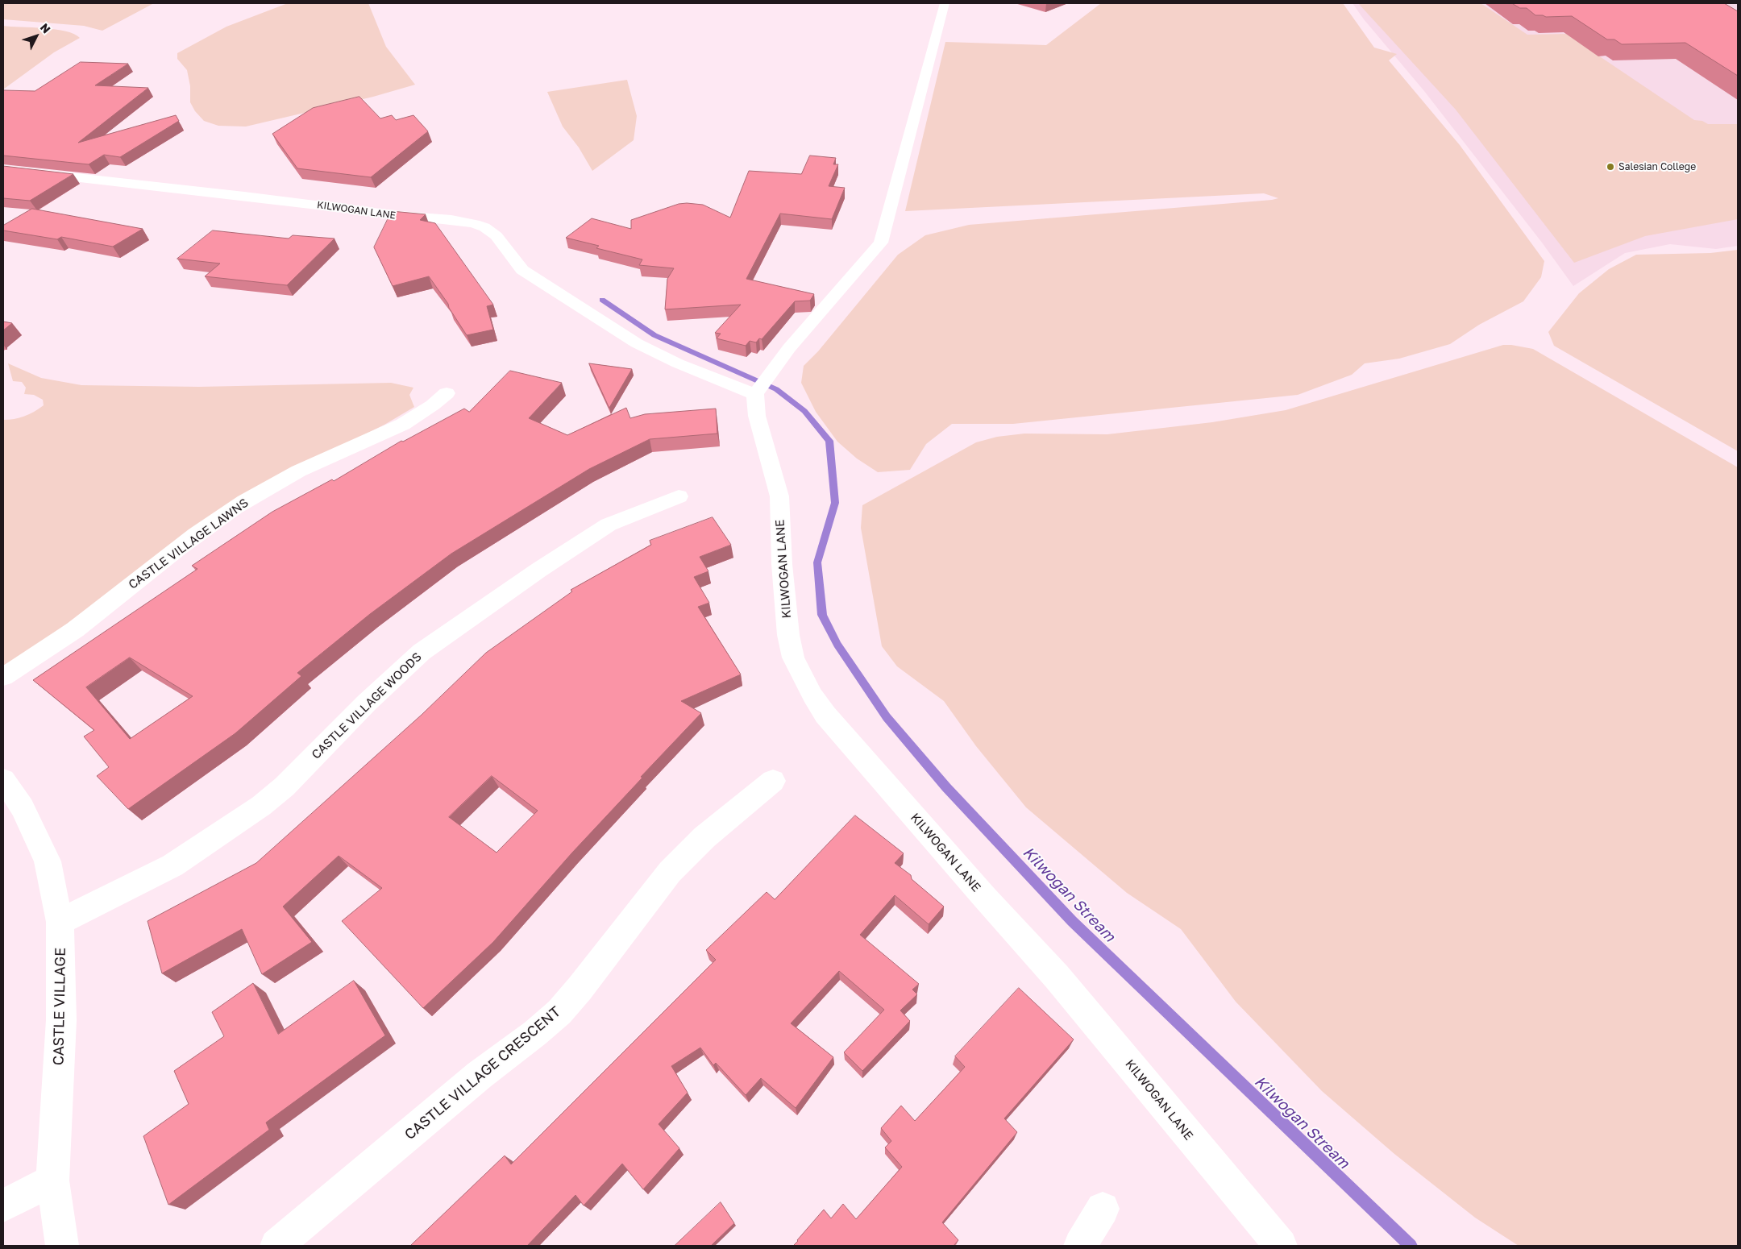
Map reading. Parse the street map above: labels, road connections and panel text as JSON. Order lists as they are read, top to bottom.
{
  "streets": {
    "street": [
      "KILWOGAN LANE",
      "CASTLE VILLAGE LAWNS",
      "CASTLE VILLAGE WOODS",
      "CASTLE VILLAGE",
      "CASTLE VILLAGE CRESCENT"
    ]
  },
  "crossings": [
    ["CASTLE VILLAGE WOODS", "CASTLE VILLAGE"]
  ],
  "water": ["Kilwogan Stream"],
  "places": ["Salesian College"],
  "north": "top right"
}
